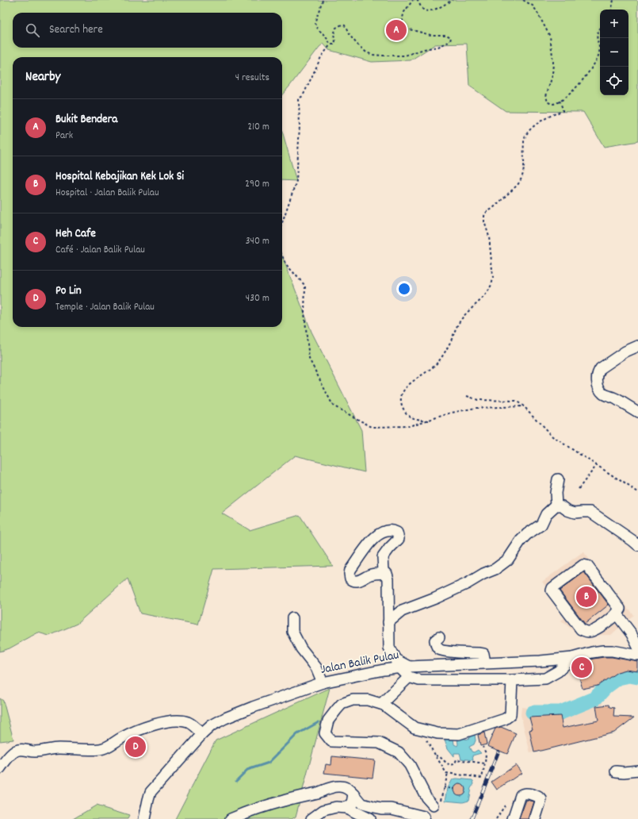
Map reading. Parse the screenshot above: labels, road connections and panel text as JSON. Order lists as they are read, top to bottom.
{
  "streets": {
    "street": ["Jalan Balik Pulau"]
  },
  "page": {
    "map_buttons": ["+", "−"],
    "search": "Search here",
    "pins": [
      "A",
      "B",
      "C",
      "D"
    ],
    "heading": ["Nearby", "4 results"],
    "list": [
      {
        "mark": "A",
        "name": "Bukit Bendera",
        "note": "Park",
        "value": "210 m"
      },
      {
        "mark": "B",
        "name": "Hospital Kebajikan Kek Lok Si",
        "note": "Hospital · Jalan Balik Pulau",
        "value": "290 m"
      },
      {
        "mark": "C",
        "name": "Heh Cafe",
        "note": "Café · Jalan Balik Pulau",
        "value": "340 m"
      },
      {
        "mark": "D",
        "name": "Po Lin",
        "note": "Temple · Jalan Balik Pulau",
        "value": "430 m"
      }
    ]
  }
}
